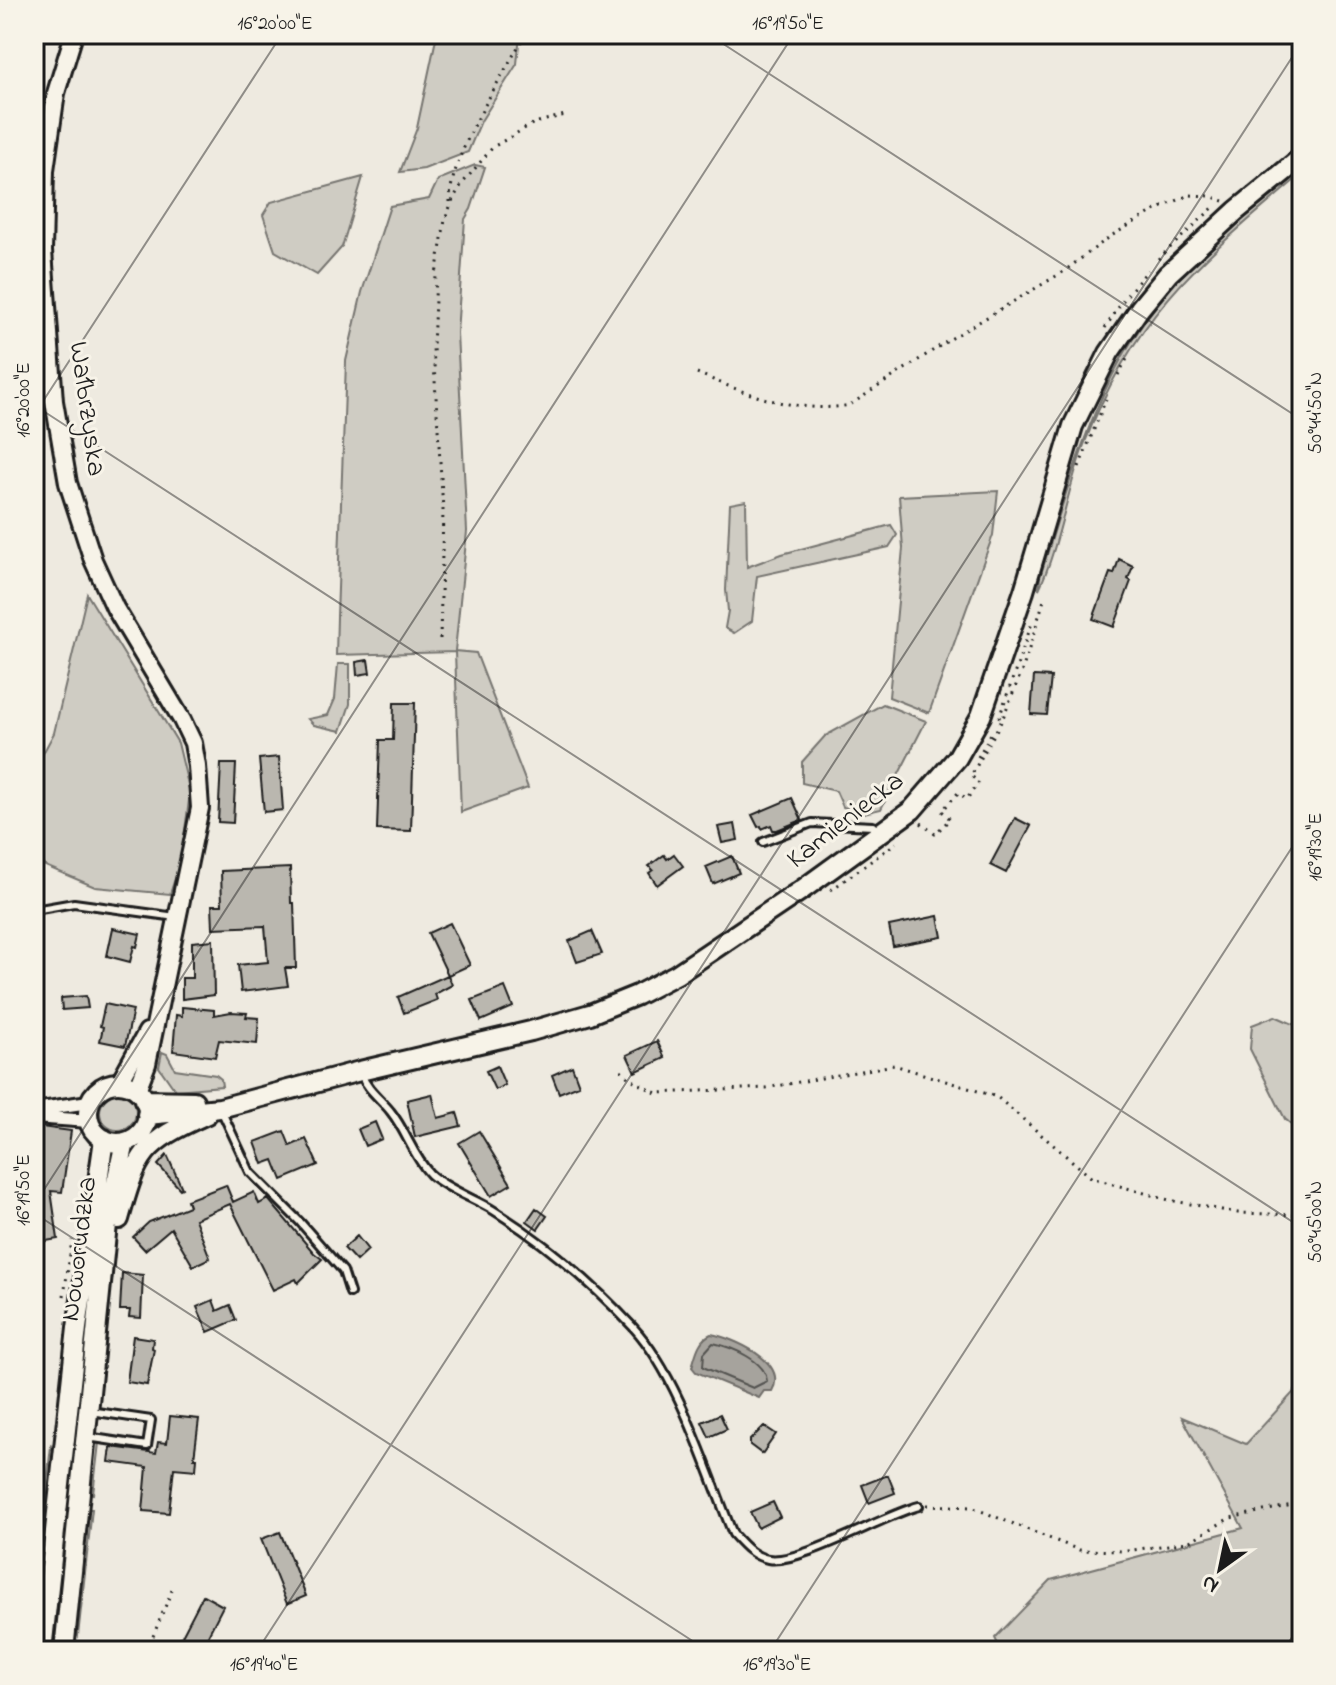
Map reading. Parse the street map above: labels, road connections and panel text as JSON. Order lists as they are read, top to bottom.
{
  "streets": {
    "main road": ["Kamieniecka", "Noworudzka"],
    "street": ["Wałbrzyska"]
  },
  "crossings": [
    ["Kamieniecka", "Noworudzka"]
  ],
  "north": "bottom left",
  "coordinates": [
    "16°20'00\"E",
    "16°19'50\"E",
    "50°44'50\"N",
    "16°19'30\"E",
    "50°45'00\"N",
    "16°19'40\"E"
  ]
}
